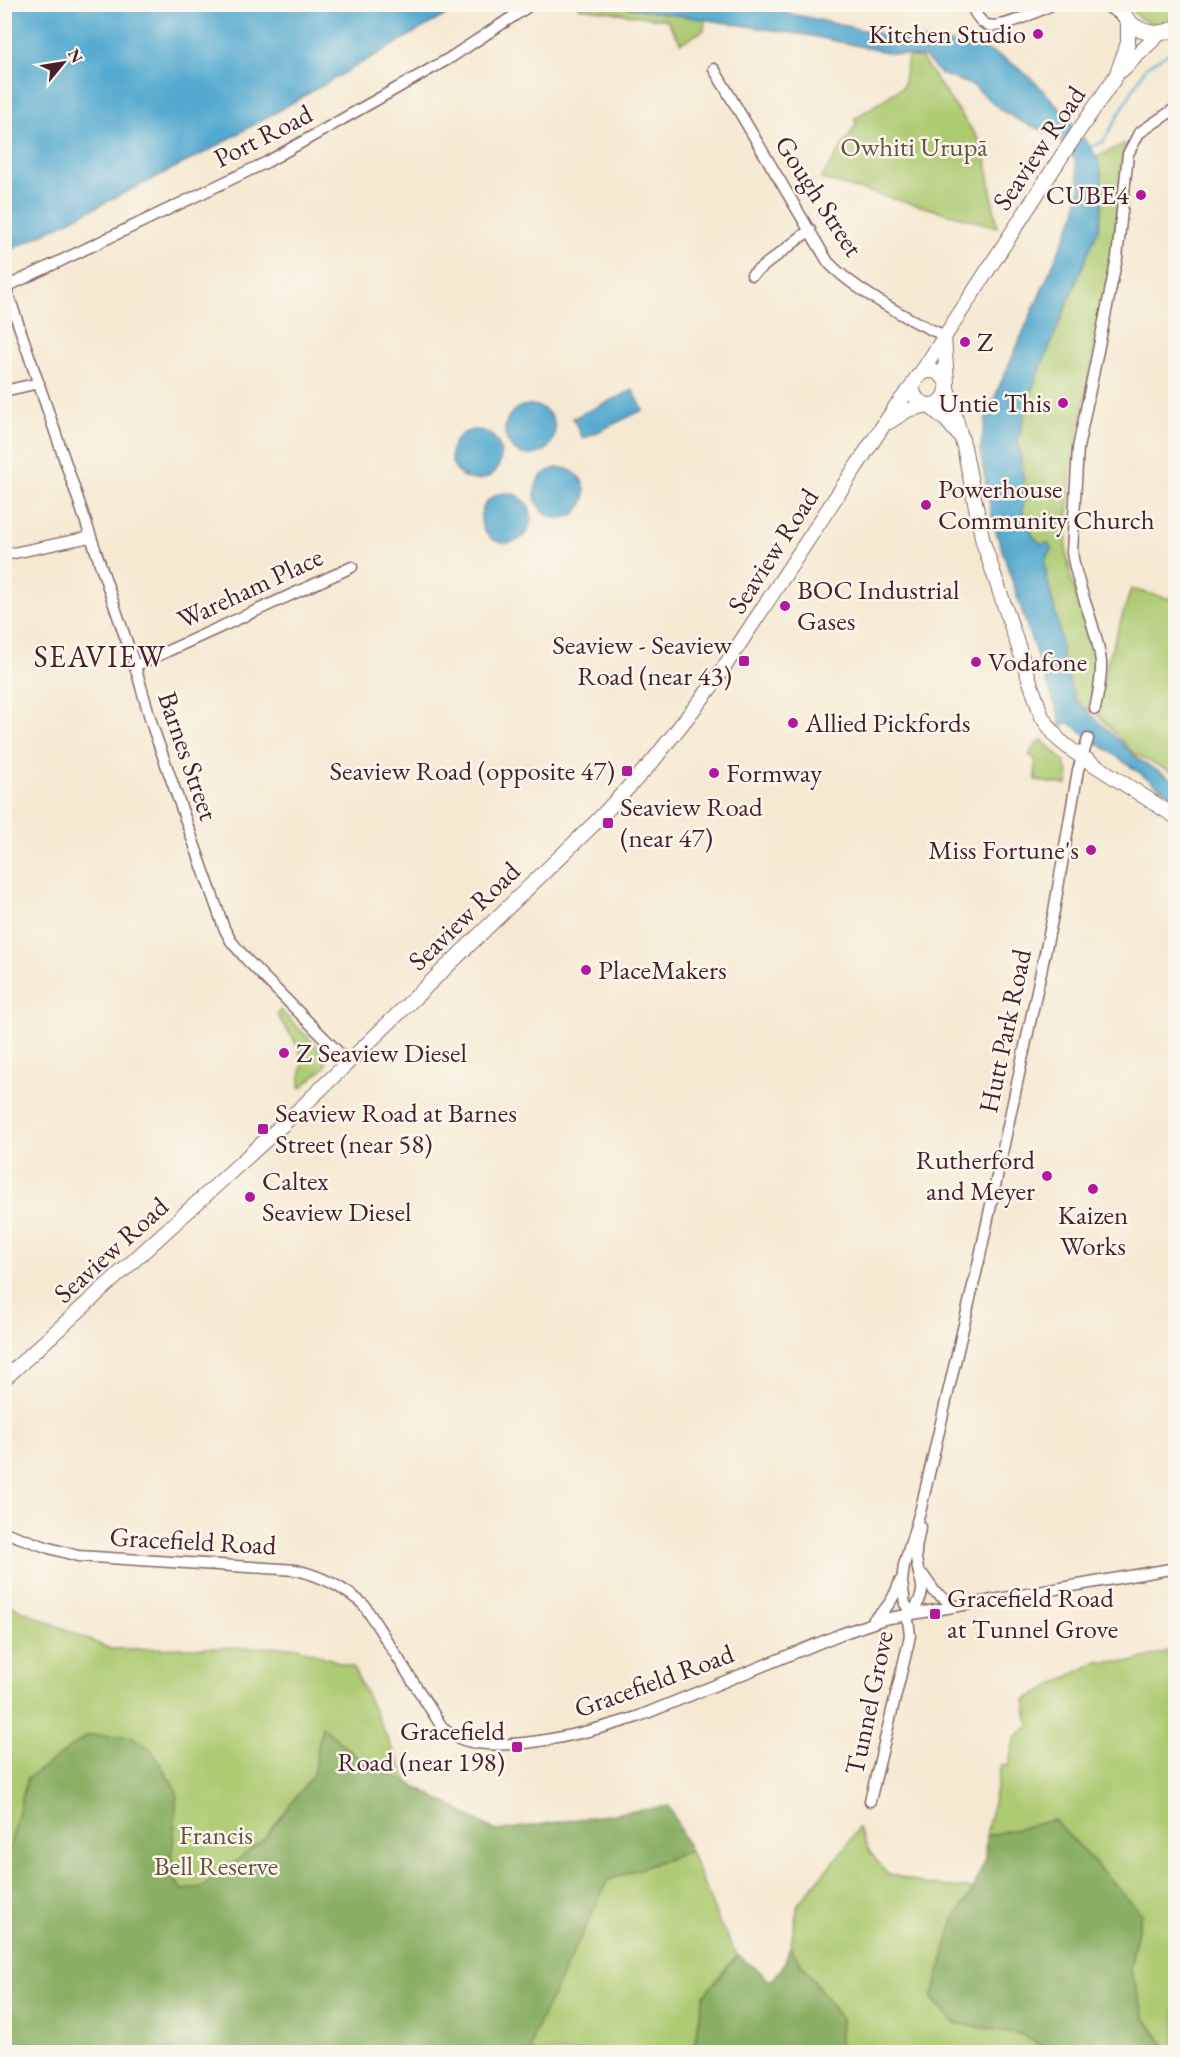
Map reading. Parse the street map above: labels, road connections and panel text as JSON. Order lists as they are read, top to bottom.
{
  "streets": {
    "main road": ["Seaview Road"],
    "street": [
      "Port Road",
      "Gough Street",
      "Wareham Place",
      "Barnes Street",
      "Hutt Park Road",
      "Gracefield Road",
      "Tunnel Grove"
    ]
  },
  "crossings": [
    ["Port Road", "Barnes Street"],
    ["Seaview Road", "Gough Street"],
    ["Seaview Road", "Barnes Street"],
    ["Wareham Place", "Barnes Street"],
    ["Hutt Park Road", "Gracefield Road"],
    ["Hutt Park Road", "Tunnel Grove"],
    ["Gracefield Road", "Tunnel Grove"]
  ],
  "districts": ["SEAVIEW"],
  "parks": ["Owhiti Urupā", "Francis Bell Reserve"],
  "places": {
    "other": [
      "Kitchen Studio",
      "CUBE4",
      "Z",
      "Untie This",
      "Powerhouse Community Church",
      "BOC Industrial Gases",
      "Vodafone",
      "Allied Pickfords",
      "Formway",
      "Miss Fortune's",
      "PlaceMakers",
      "Z Seaview Diesel",
      "Rutherford and Meyer",
      "Kaizen Works",
      "Caltex Seaview Diesel"
    ],
    "transit": [
      "Seaview - Seaview Road (near 43)",
      "Seaview Road (opposite 47)",
      "Seaview Road (near 47)",
      "Seaview Road at Barnes Street (near 58)",
      "Gracefield Road at Tunnel Grove",
      "Gracefield Road (near 198)"
    ]
  },
  "north": "top right"
}
